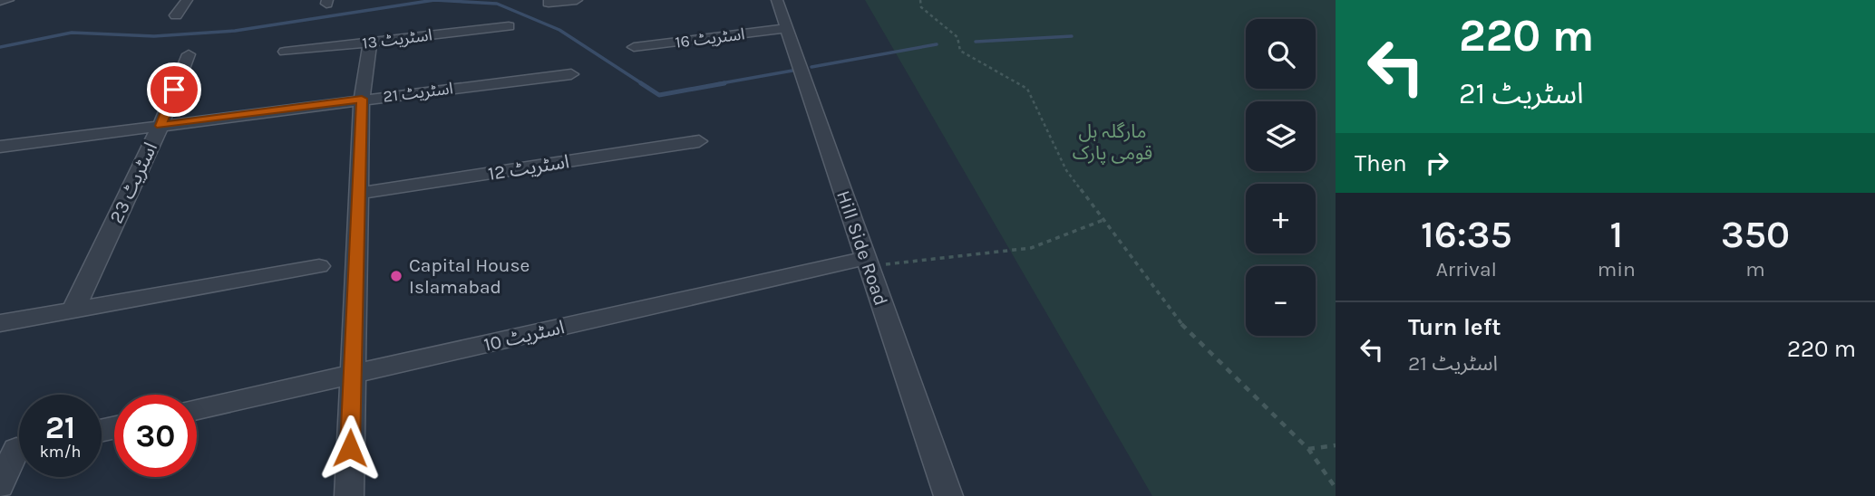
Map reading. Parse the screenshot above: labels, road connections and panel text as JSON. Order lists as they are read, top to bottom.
{
  "streets": {
    "street": [
      "اسٹریٹ 16",
      "اسٹریٹ 13",
      "اسٹریٹ 21",
      "اسٹریٹ 12",
      "اسٹریٹ 23",
      "Hill Side Road",
      "اسٹریٹ 10"
    ]
  },
  "crossings": [
    ["اسٹریٹ 16", "Hill Side Road"],
    ["اسٹریٹ 21", "اسٹریٹ 23"],
    ["Hill Side Road", "اسٹریٹ 10"]
  ],
  "parks": ["مارگلہ ہل قومی پارک"],
  "places": ["Capital House Islamabad"],
  "page": {
    "turn": ["220 m", "اسٹریٹ 21"],
    "map_buttons": ["+", "−"],
    "then": "Then",
    "eta": [
      "16:35",
      "Arrival",
      "1",
      "min",
      "350",
      "m"
    ],
    "list": [
      {
        "name": "Turn left",
        "note": "اسٹریٹ 21",
        "value": "220 m"
      }
    ],
    "speed": "21 km/h",
    "limit": "30"
  }
}
